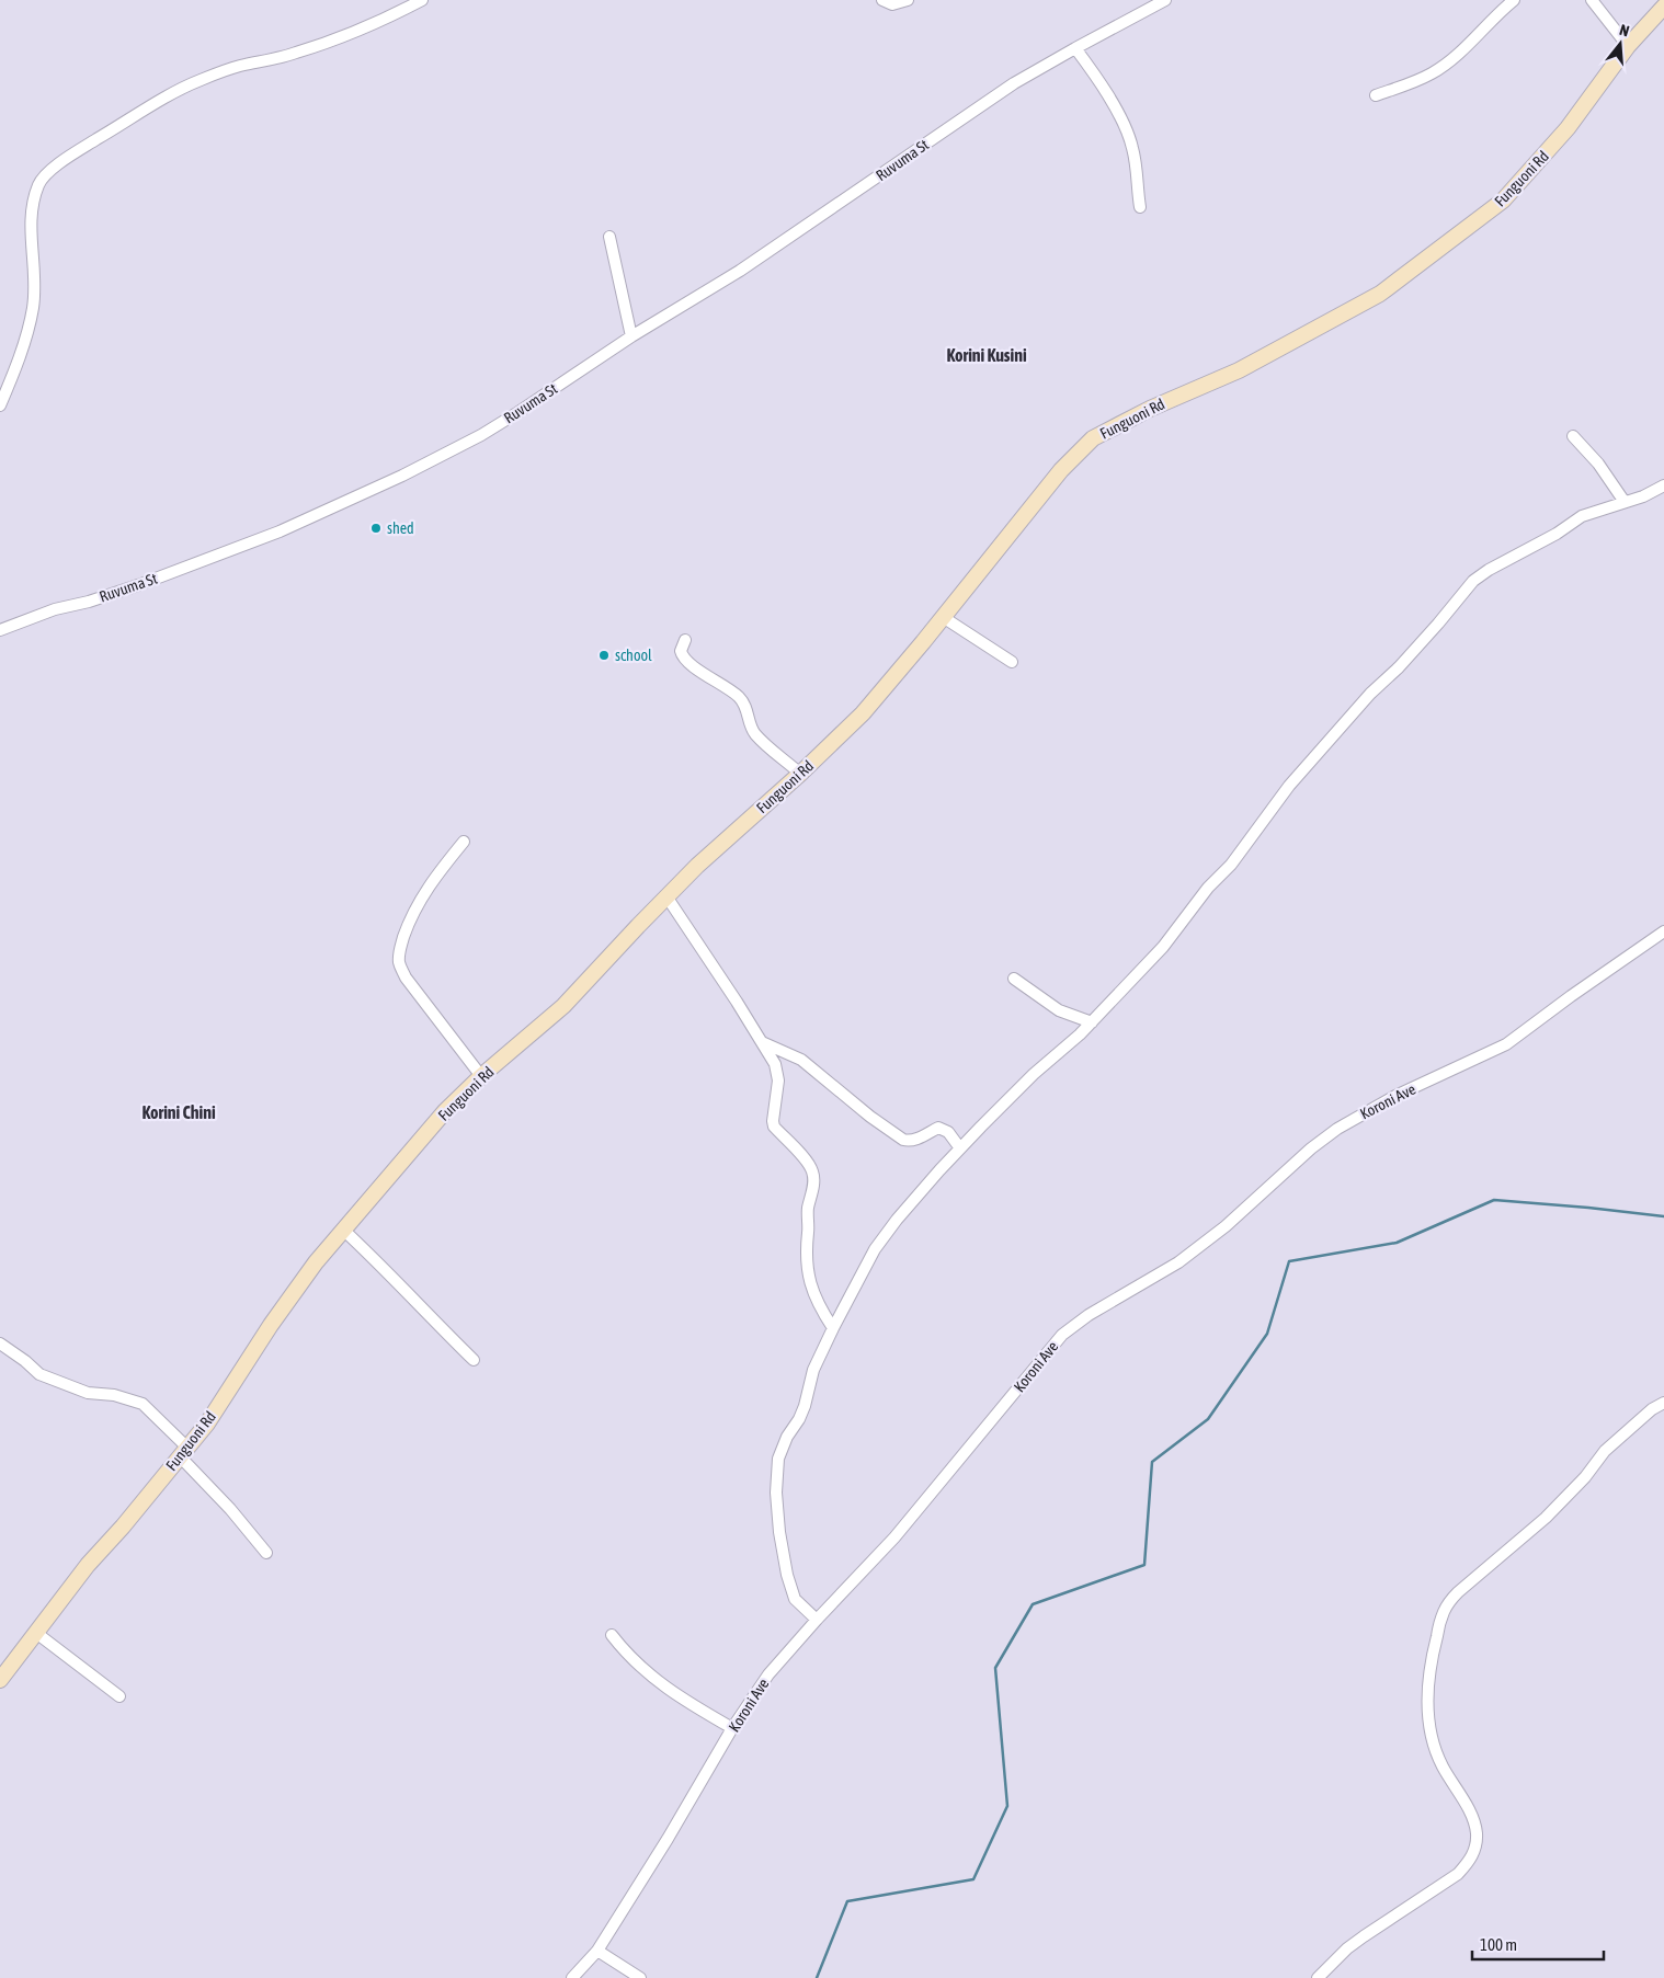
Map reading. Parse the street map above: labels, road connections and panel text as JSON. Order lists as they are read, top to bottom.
{
  "streets": {
    "street": ["Ruvuma St", "Funguoni Rd", "Koroni Ave"]
  },
  "districts": ["Korini Kusini", "Korini Chini"],
  "places": ["shed", "school"],
  "scale_bar": "100 m",
  "north": "top"
}
